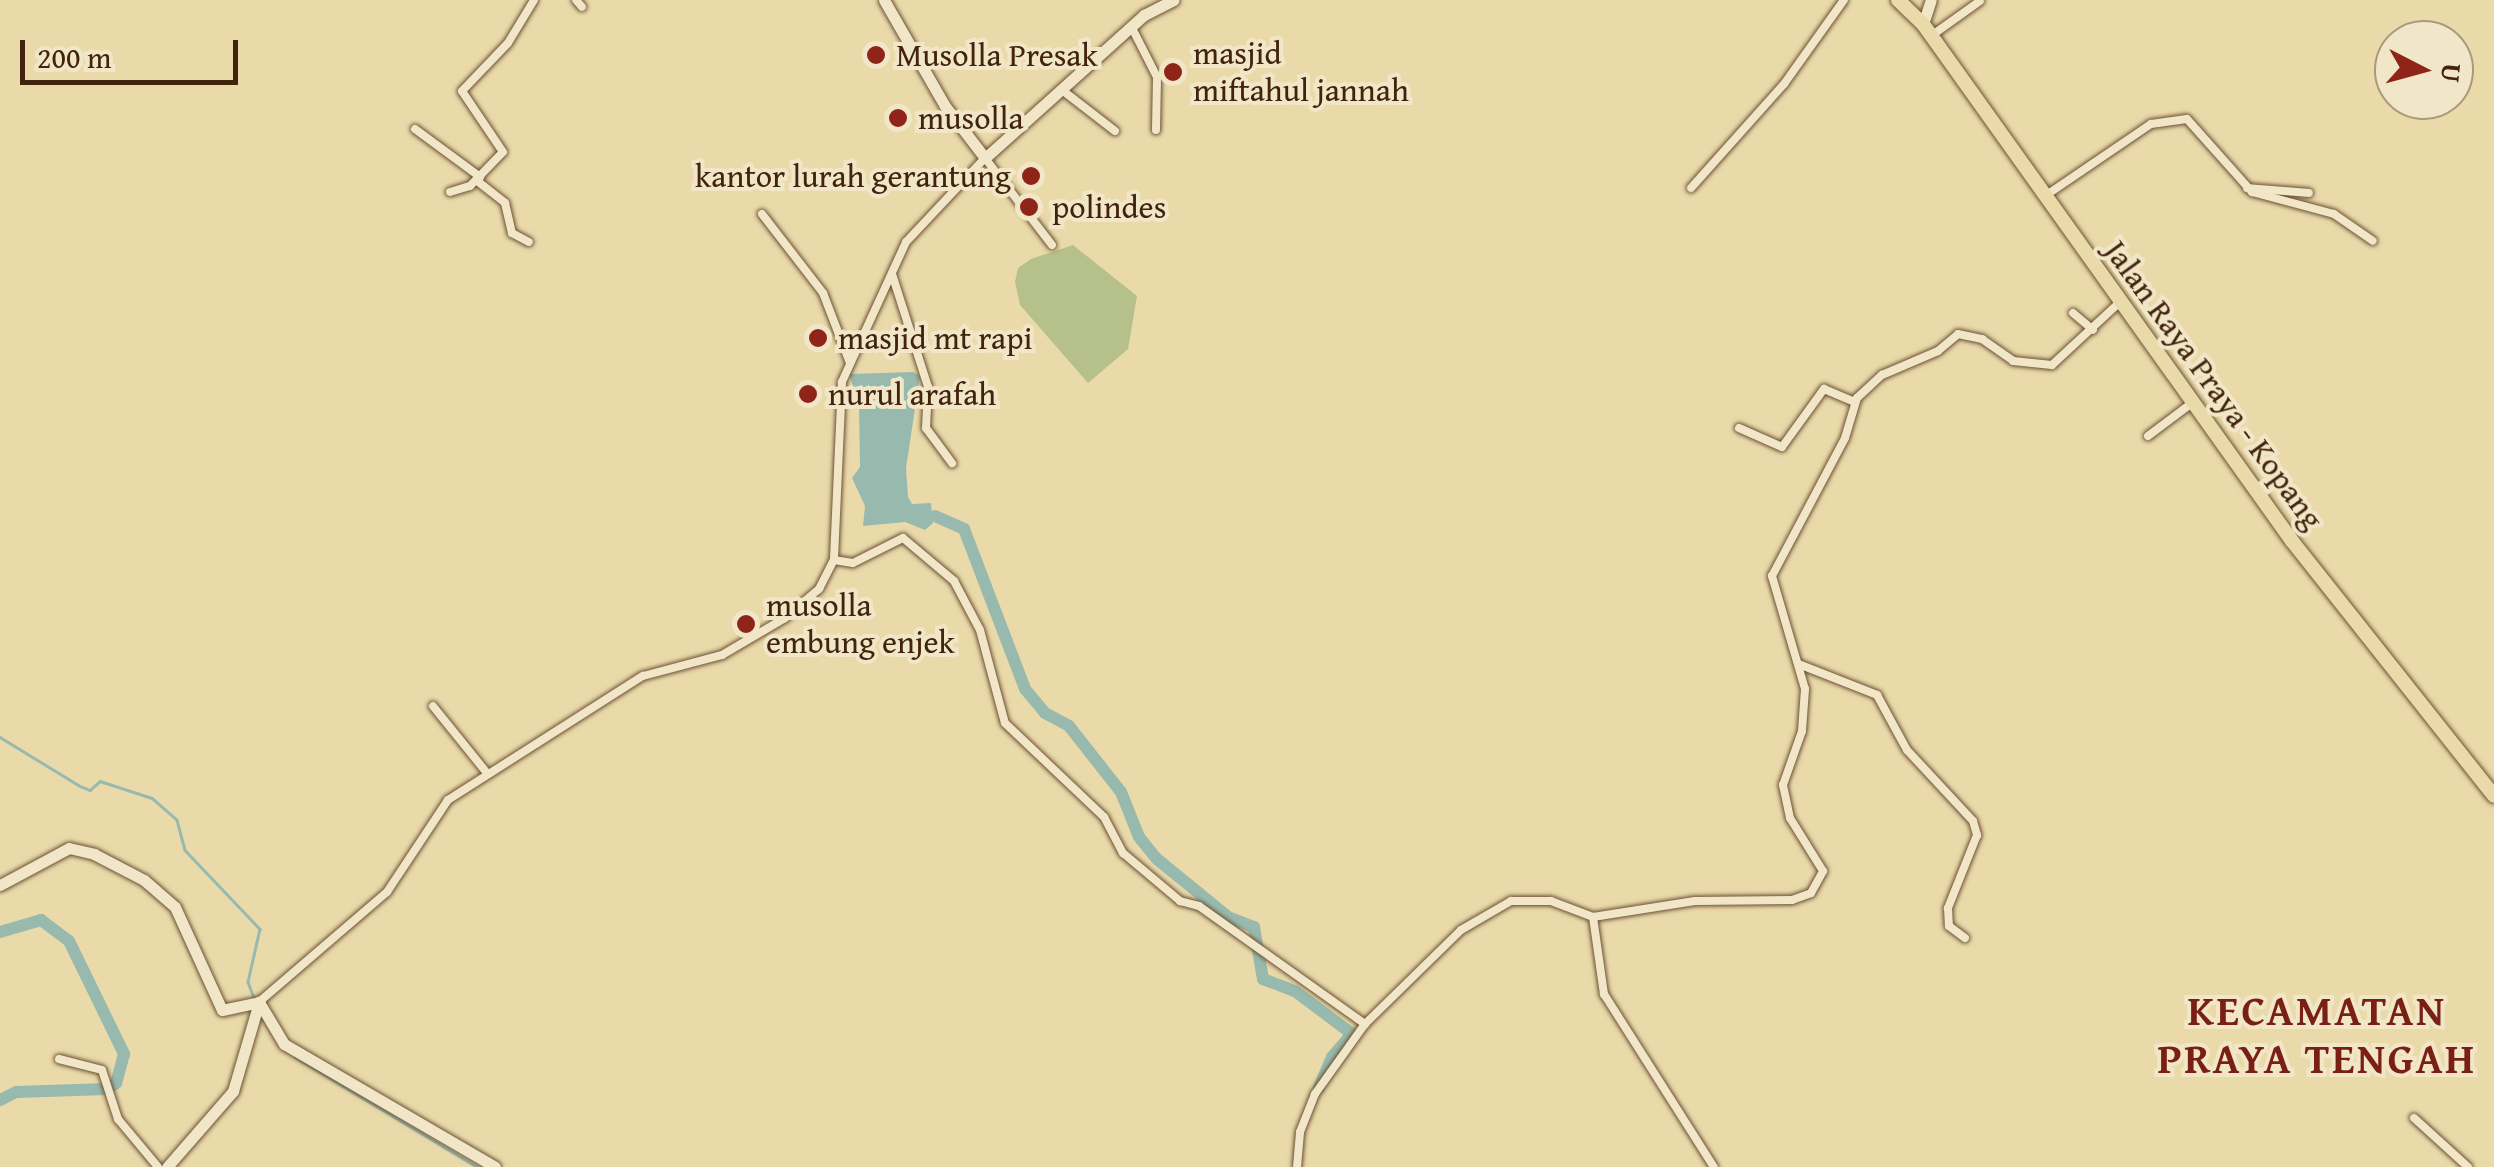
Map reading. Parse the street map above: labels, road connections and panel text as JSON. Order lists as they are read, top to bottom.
{
  "streets": {
    "highway": ["Jalan Raya Praya - Kopang"]
  },
  "districts": ["KECAMATAN PRAYA TENGAH"],
  "places": [
    "Musolla Presak",
    "masjid miftahul jannah",
    "musolla",
    "kantor lurah gerantung",
    "polindes",
    "masjid mt rapi",
    "nurul arafah",
    "musolla embung enjek"
  ],
  "scale_bar": "200 m",
  "north": "right"
}
